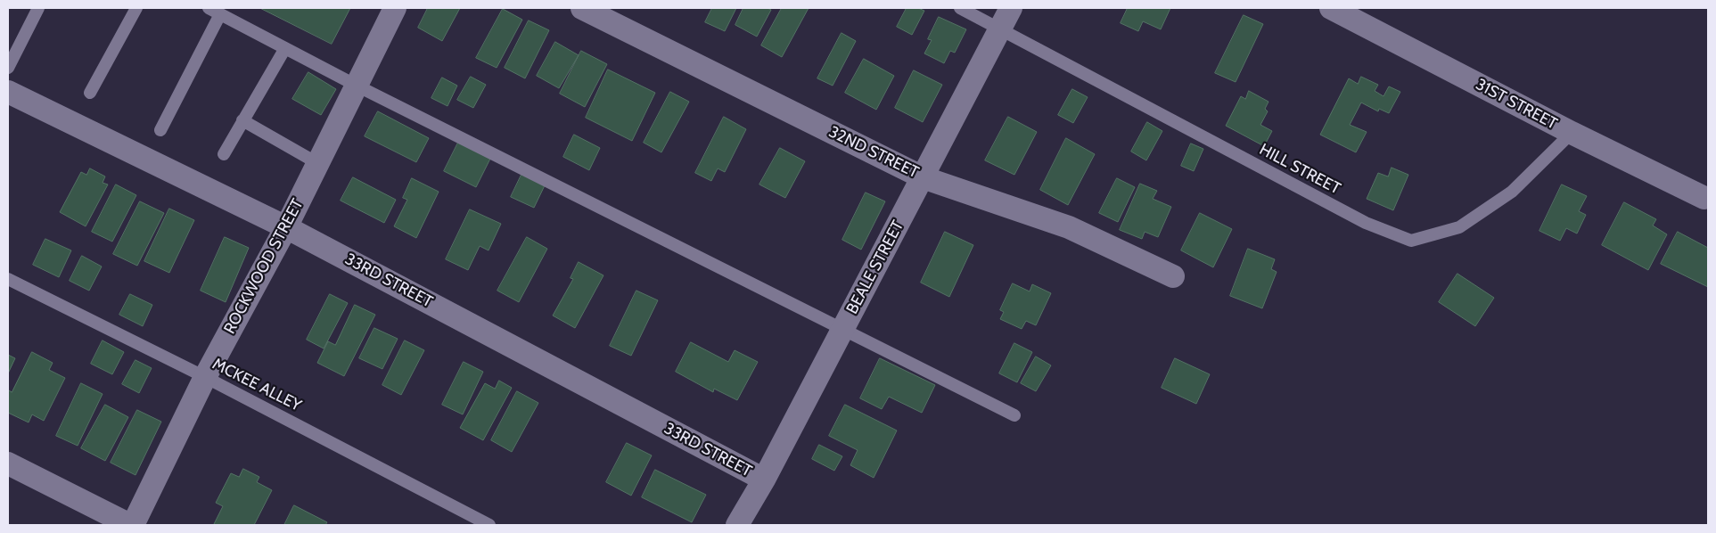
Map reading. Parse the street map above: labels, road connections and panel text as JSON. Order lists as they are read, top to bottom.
{
  "streets": {
    "street": [
      "31ST STREET",
      "32ND STREET",
      "ROCKWOOD STREET",
      "BEALE STREET",
      "33RD STREET"
    ],
    "lane": ["HILL STREET", "MCKEE ALLEY"]
  },
  "crossings": [
    ["31ST STREET", "HILL STREET"],
    ["32ND STREET", "BEALE STREET"],
    ["HILL STREET", "BEALE STREET"],
    ["ROCKWOOD STREET", "33RD STREET"],
    ["ROCKWOOD STREET", "MCKEE ALLEY"],
    ["BEALE STREET", "33RD STREET"]
  ]
}
